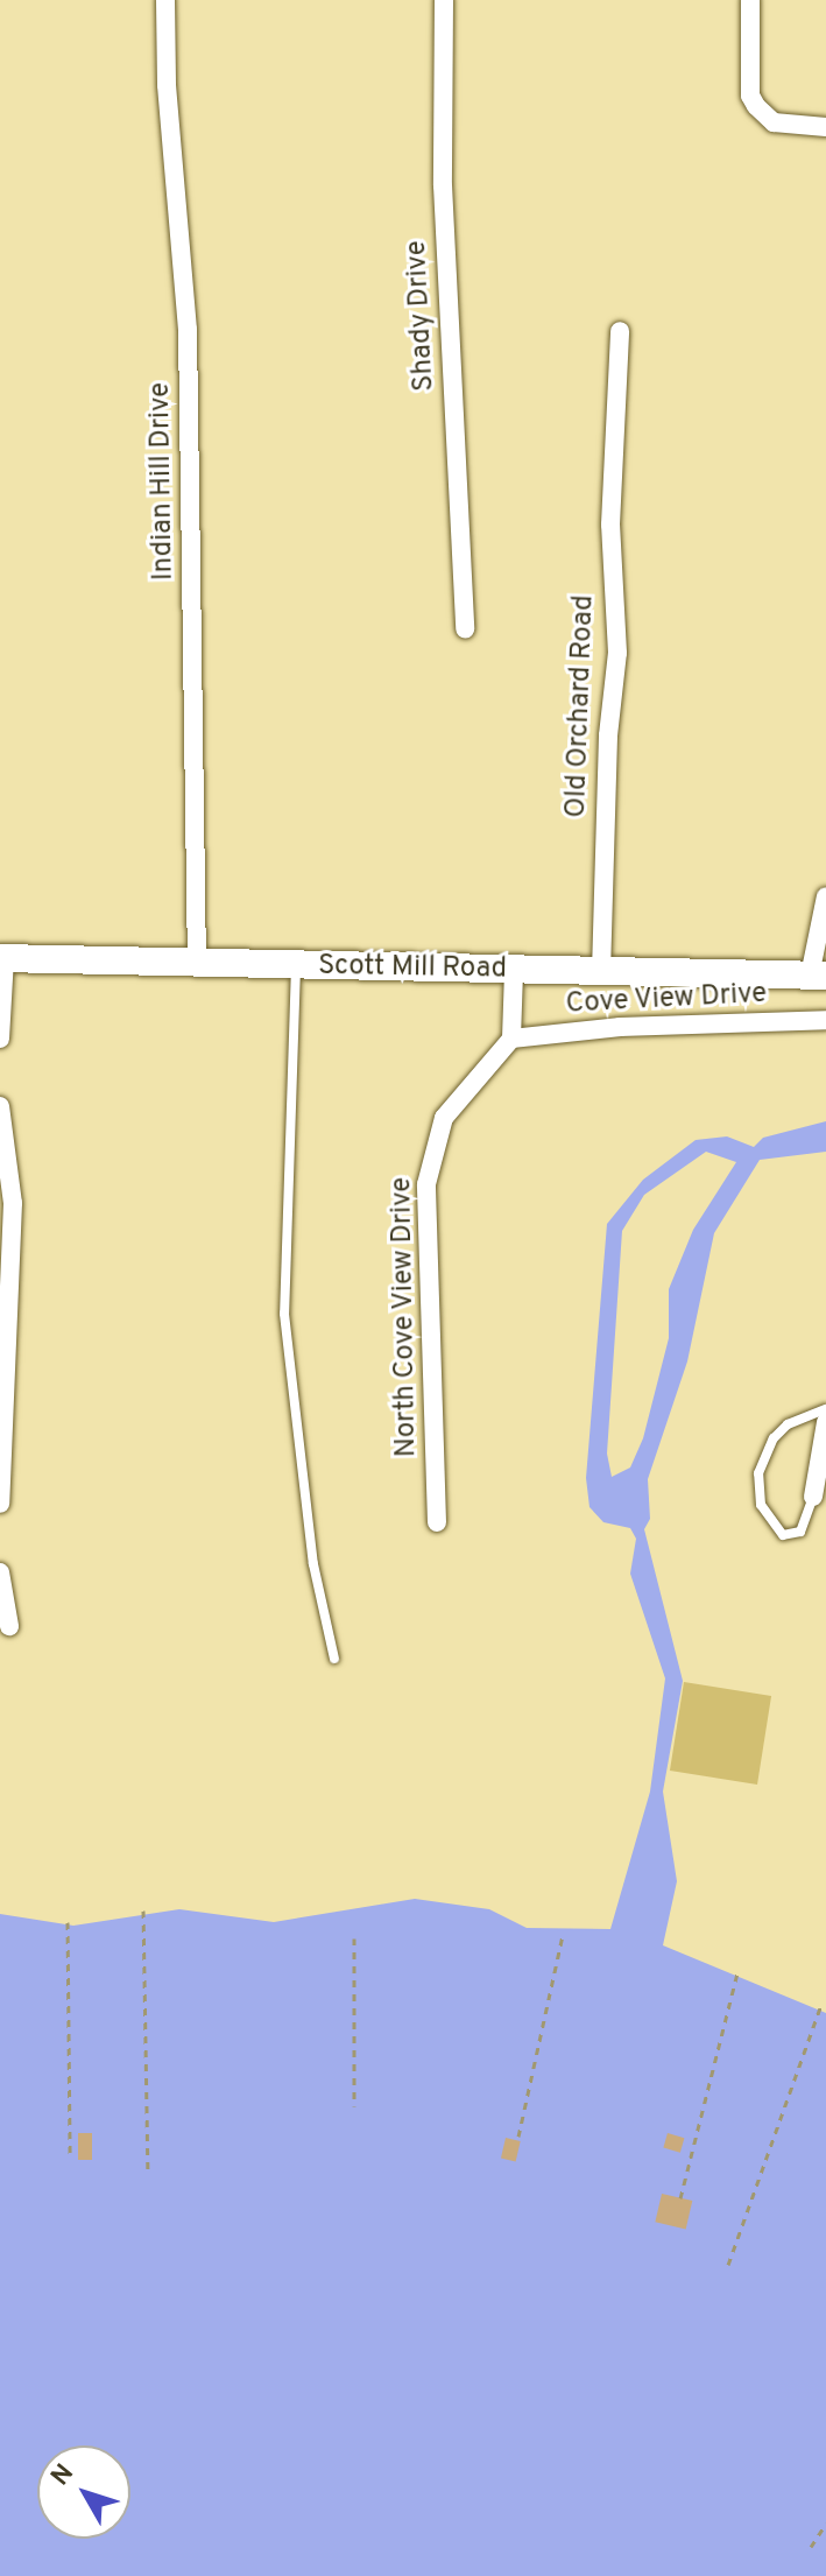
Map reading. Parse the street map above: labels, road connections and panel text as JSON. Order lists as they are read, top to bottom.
{
  "streets": {
    "street": [
      "Shady Drive",
      "Indian Hill Drive",
      "Old Orchard Road",
      "Scott Mill Road",
      "Cove View Drive",
      "North Cove View Drive"
    ]
  },
  "crossings": [
    ["Indian Hill Drive", "Scott Mill Road"],
    ["Old Orchard Road", "Scott Mill Road"],
    ["Cove View Drive", "North Cove View Drive"]
  ],
  "north": "top left"
}
